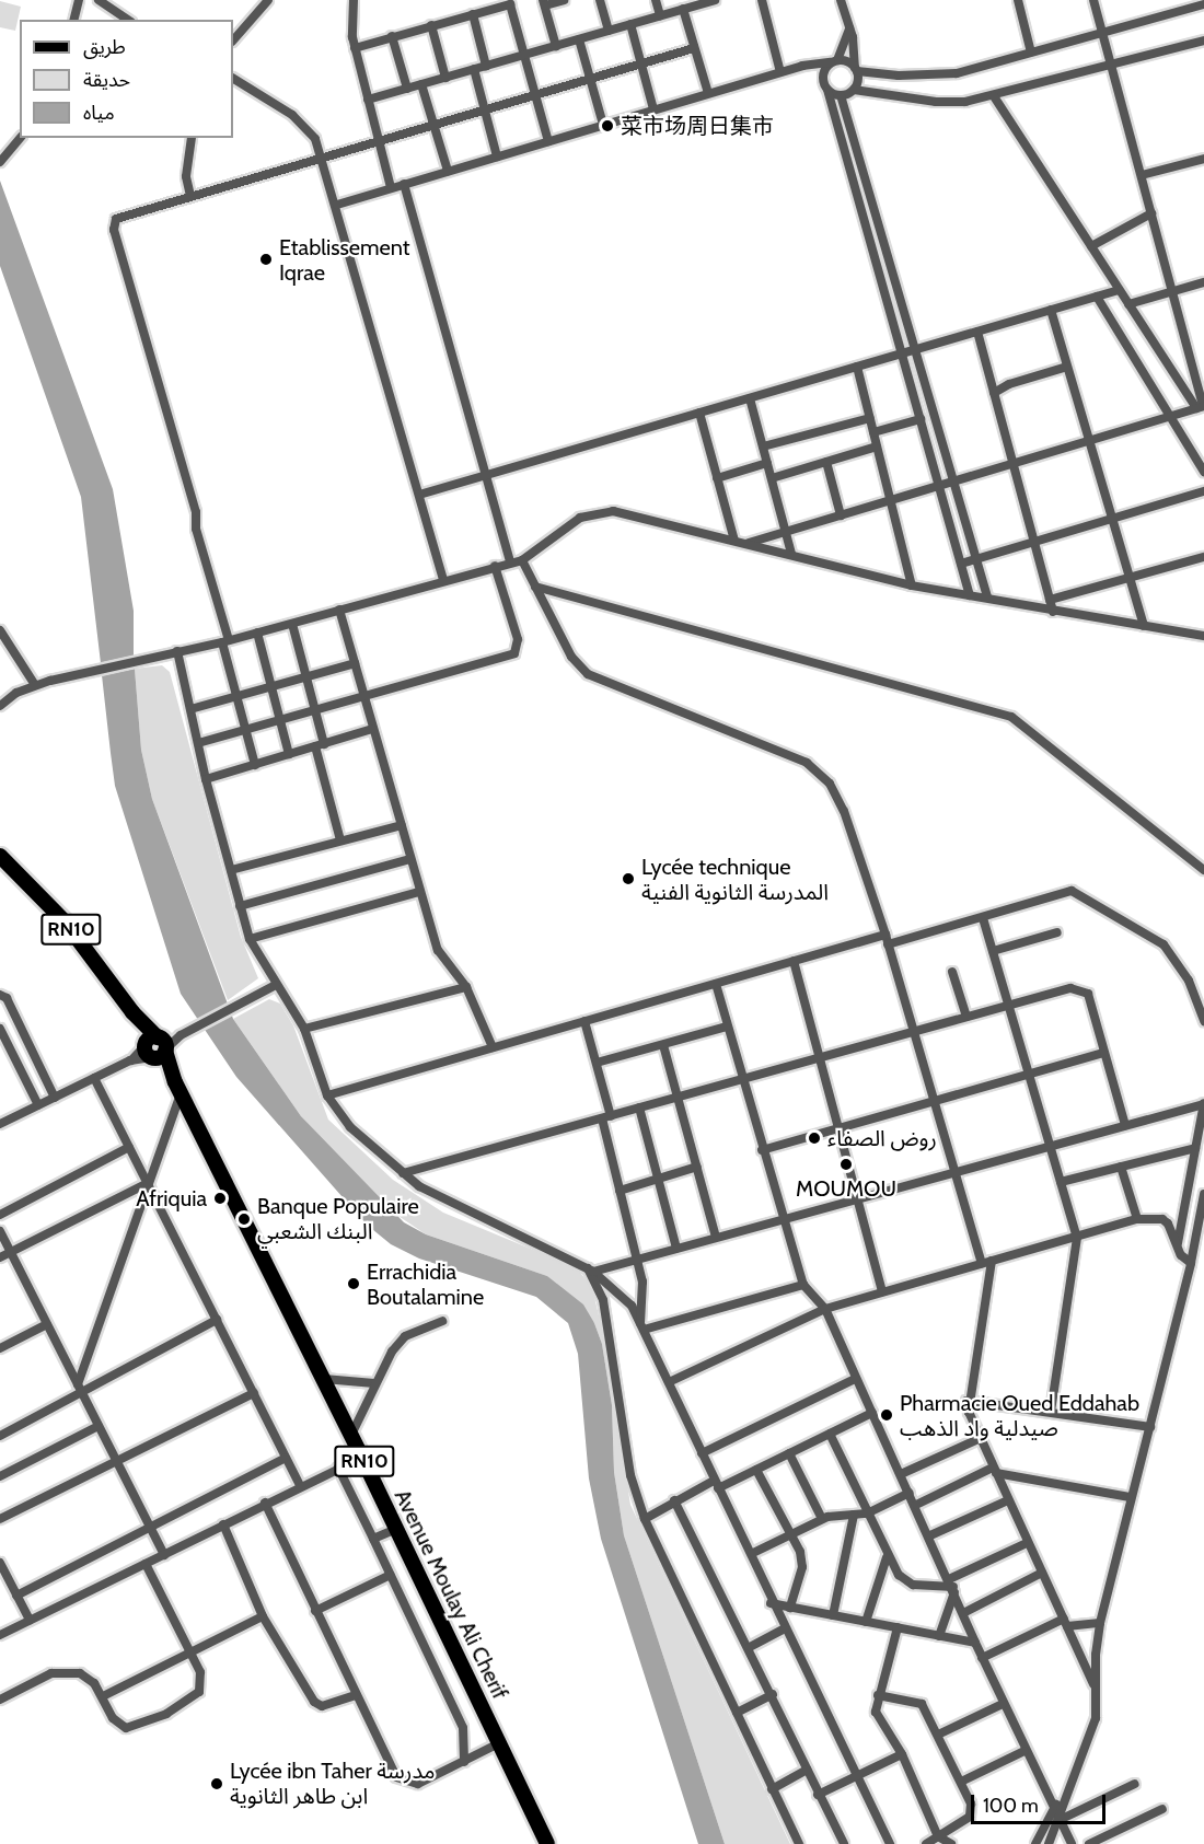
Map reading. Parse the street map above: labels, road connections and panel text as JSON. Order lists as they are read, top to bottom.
{
  "streets": {
    "main road": ["RN10", "Avenue Moulay Ali Cherif"]
  },
  "crossings": [
    ["RN10", "Avenue Moulay Ali Cherif"]
  ],
  "places": [
    "菜市场周日集市",
    "Etablissement Iqrae",
    "Lycée technique المدرسة الثانوية الفنية",
    "روض الصفاء",
    "MOUMOU",
    "Afriquia",
    "Banque Populaire البنك الشعبي",
    "Errachidia Boutalamine",
    "Pharmacie Oued Eddahab صيدلية واد الذهب",
    "Lycée ibn Taher مدرسة ابن طاهر الثانوية"
  ],
  "legend": ["طريق", "حديقة", "مياه"],
  "scale_bar": "100 m"
}
